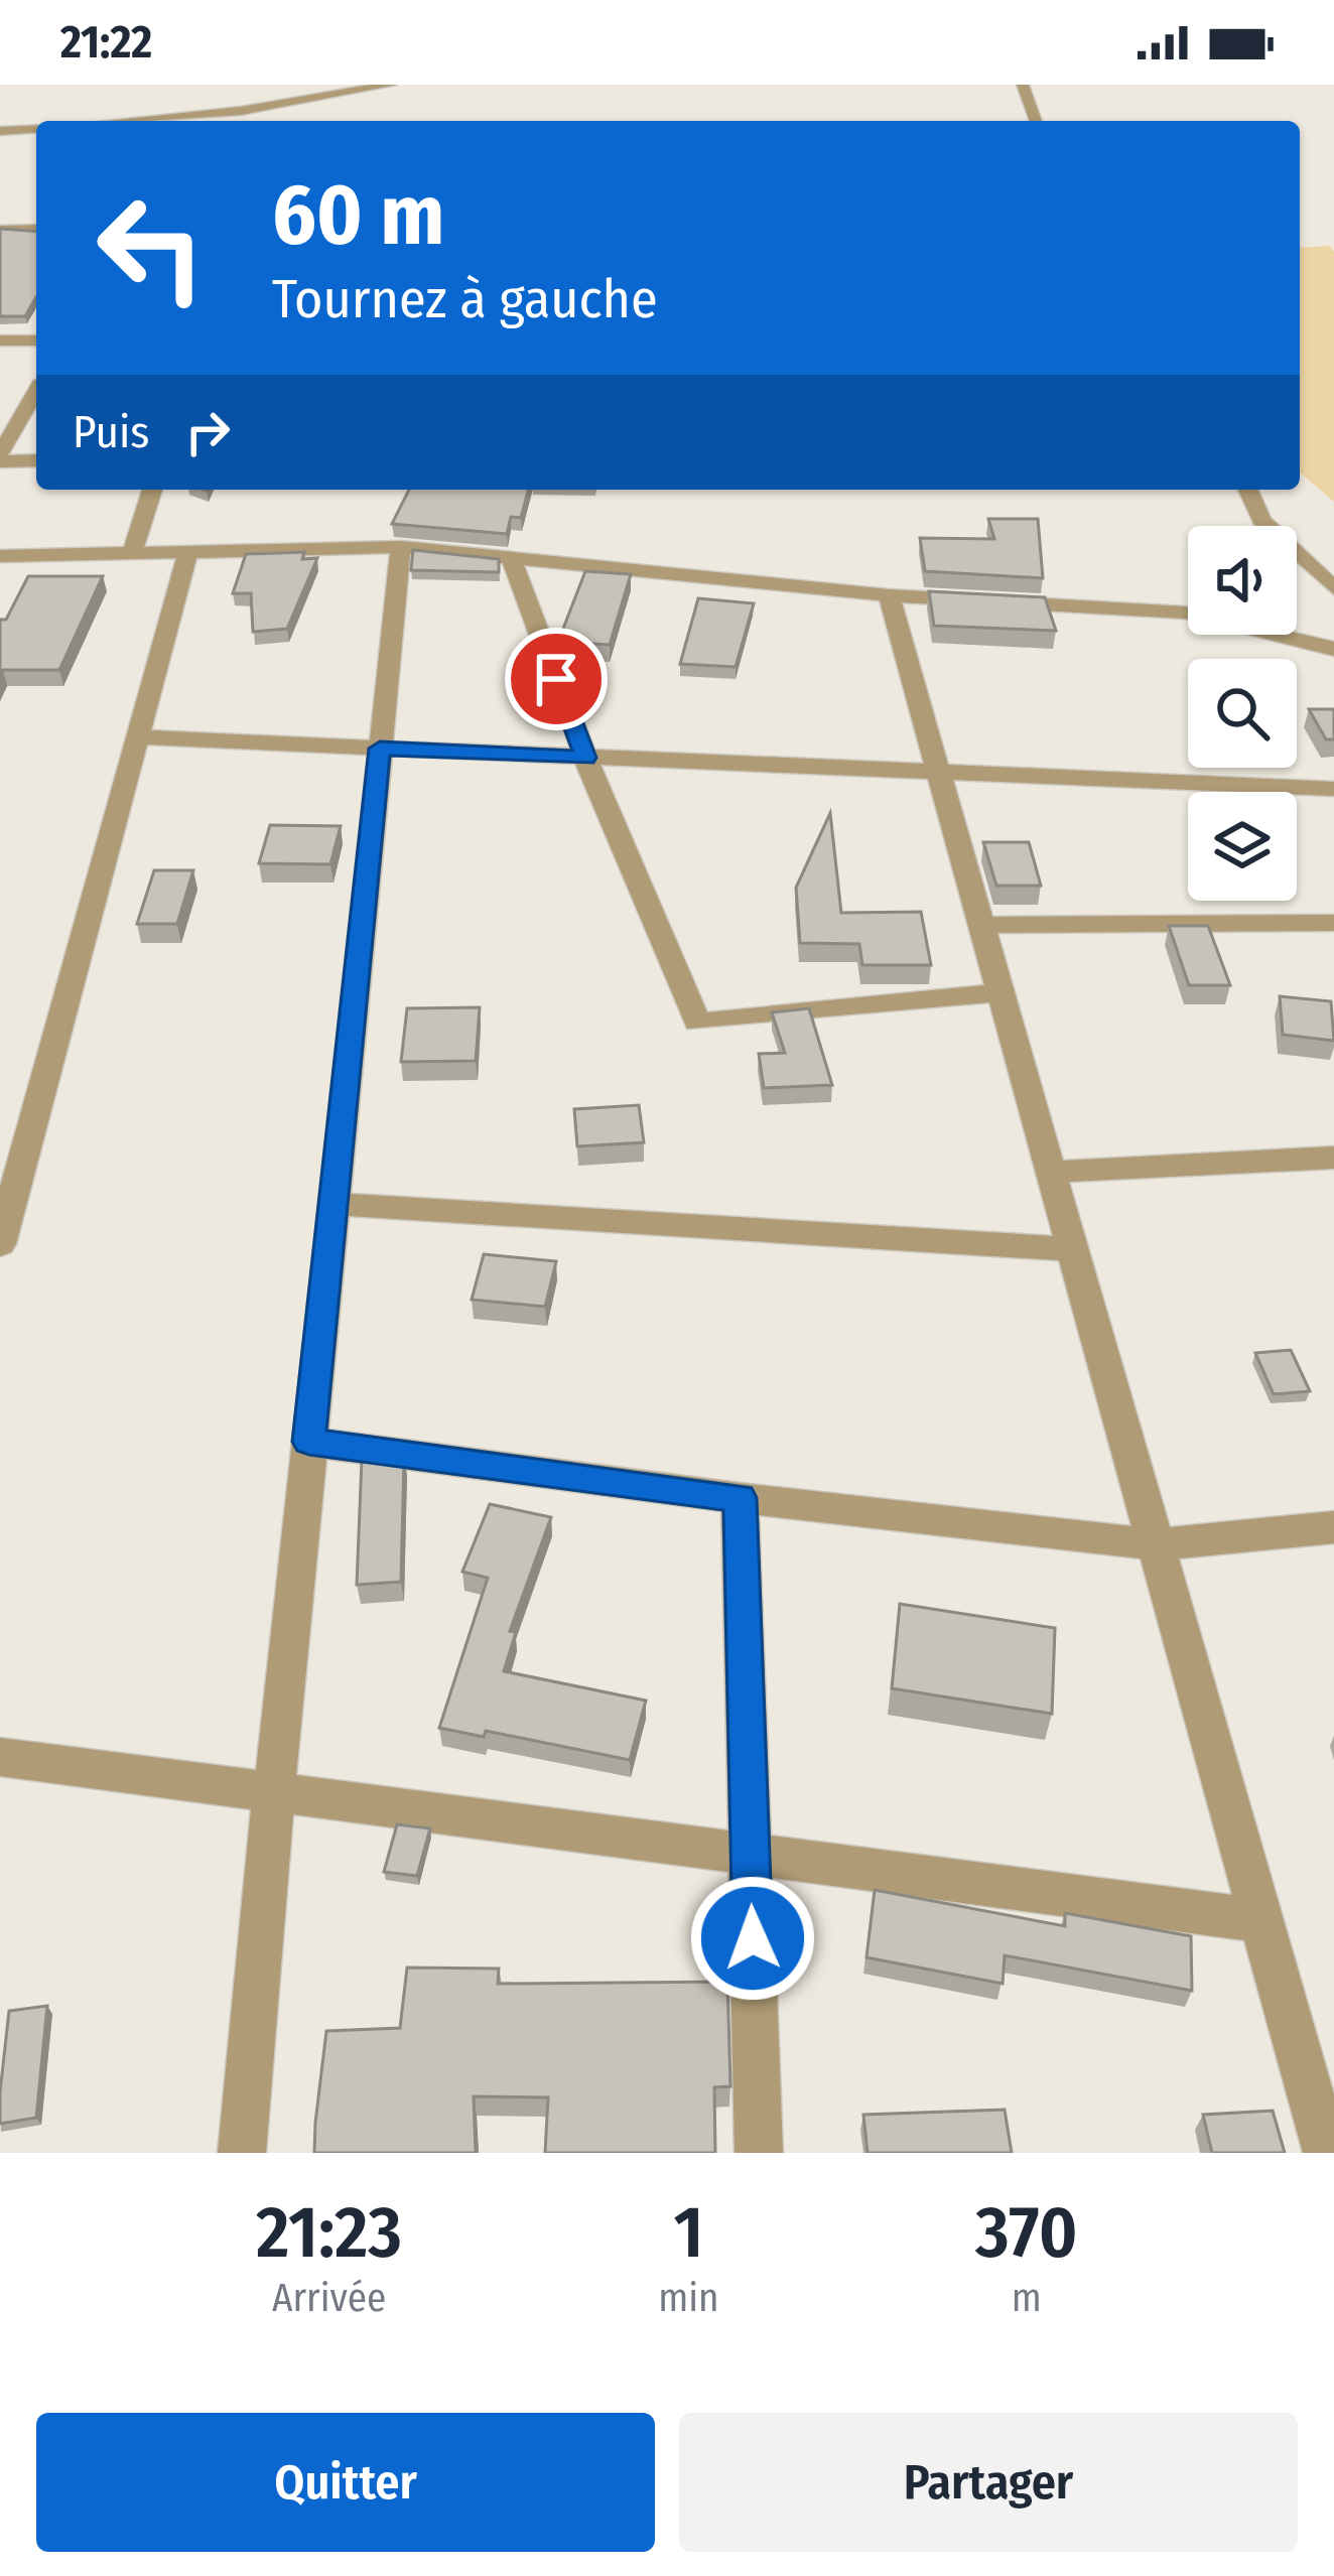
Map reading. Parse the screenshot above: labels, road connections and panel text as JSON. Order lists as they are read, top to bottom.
{
  "page": {
    "status": "21:22",
    "turn": ["60 m", "Tournez à gauche"],
    "then": "Puis",
    "eta": [
      "21:23",
      "Arrivée",
      "1",
      "min",
      "370",
      "m"
    ],
    "buttons": ["Quitter", "Partager"]
  }
}
